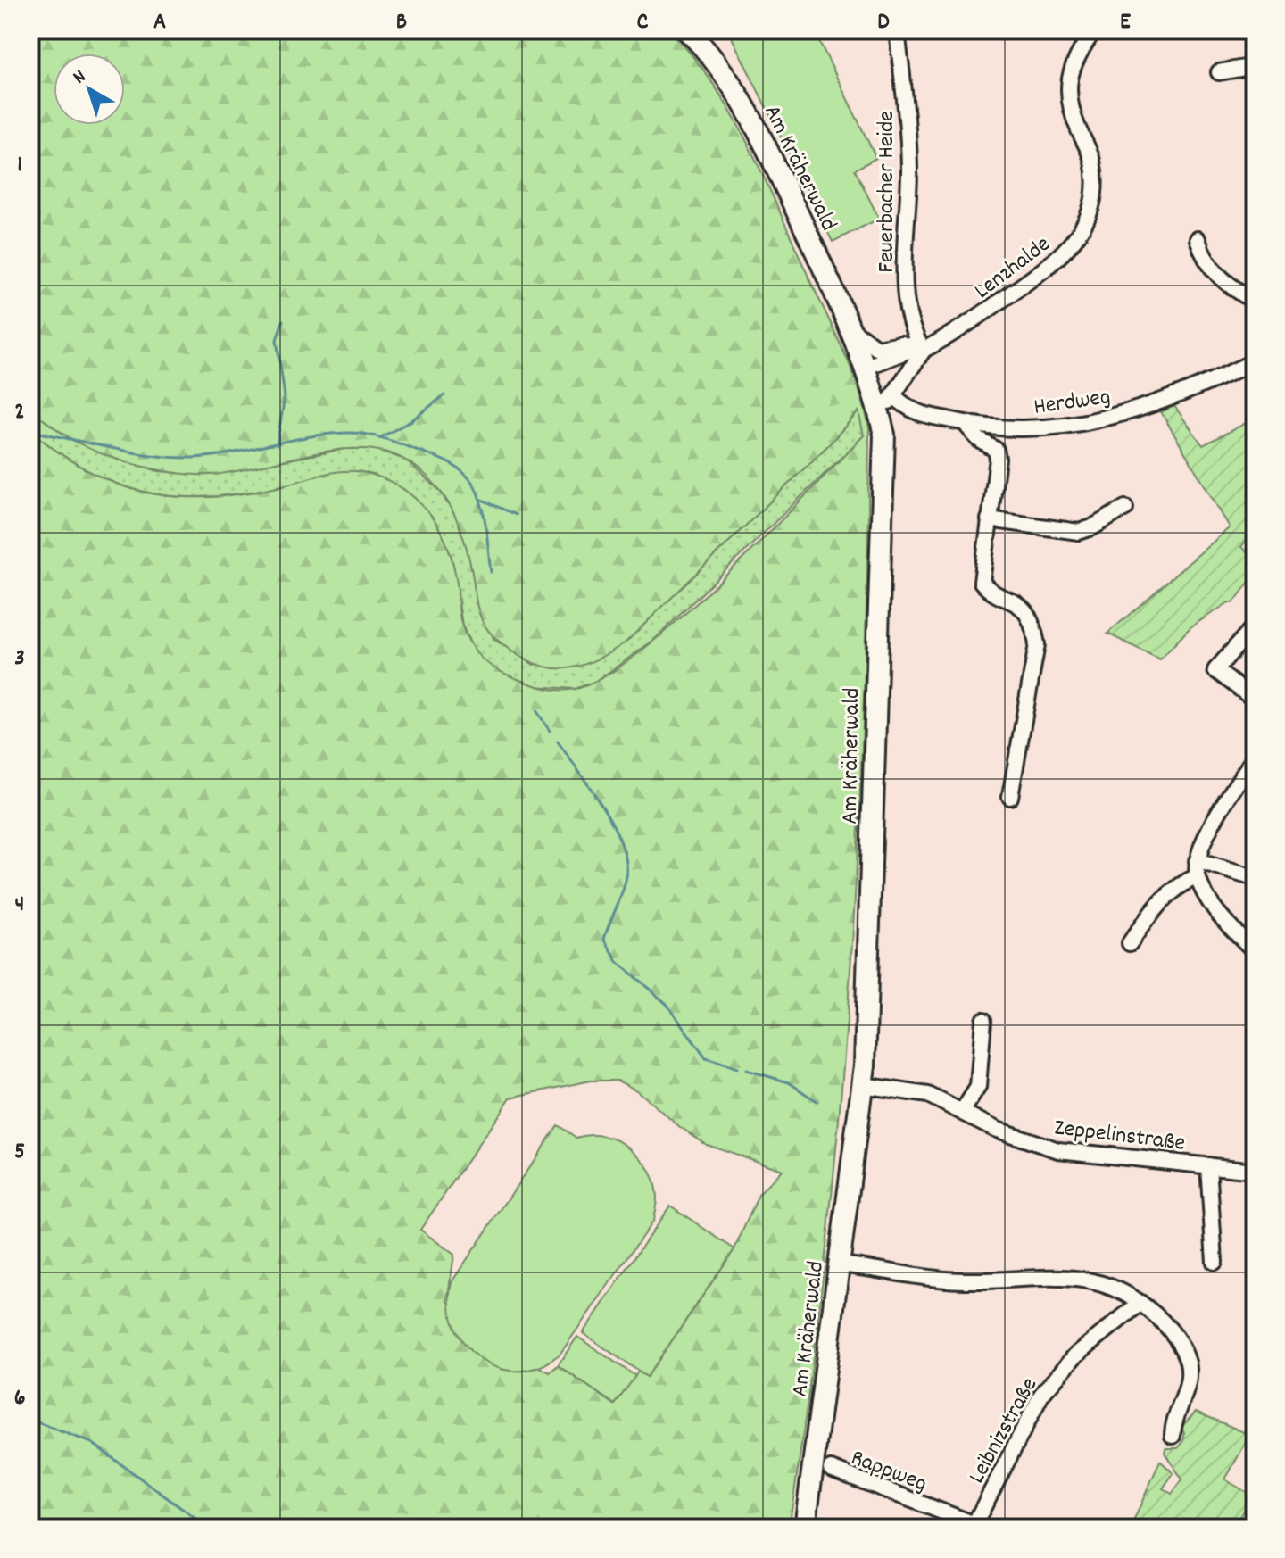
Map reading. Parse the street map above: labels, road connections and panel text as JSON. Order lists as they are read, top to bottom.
{
  "streets": {
    "main road": ["Am Kräherwald"],
    "street": [
      "Feuerbacher Heide",
      "Lenzhalde",
      "Herdweg",
      "Zeppelinstraße",
      "Leibnizstraße",
      "Rappweg"
    ]
  },
  "crossings": [
    ["Am Kräherwald", "Lenzhalde"],
    ["Am Kräherwald", "Herdweg"],
    ["Am Kräherwald", "Zeppelinstraße"],
    ["Feuerbacher Heide", "Lenzhalde"],
    ["Lenzhalde", "Herdweg"],
    ["Leibnizstraße", "Rappweg"]
  ],
  "north": "top left",
  "grid": {
    "columns": [
      "A",
      "B",
      "C",
      "D",
      "E"
    ],
    "rows": [
      "1",
      "2",
      "3",
      "4",
      "5",
      "6"
    ]
  }
}
